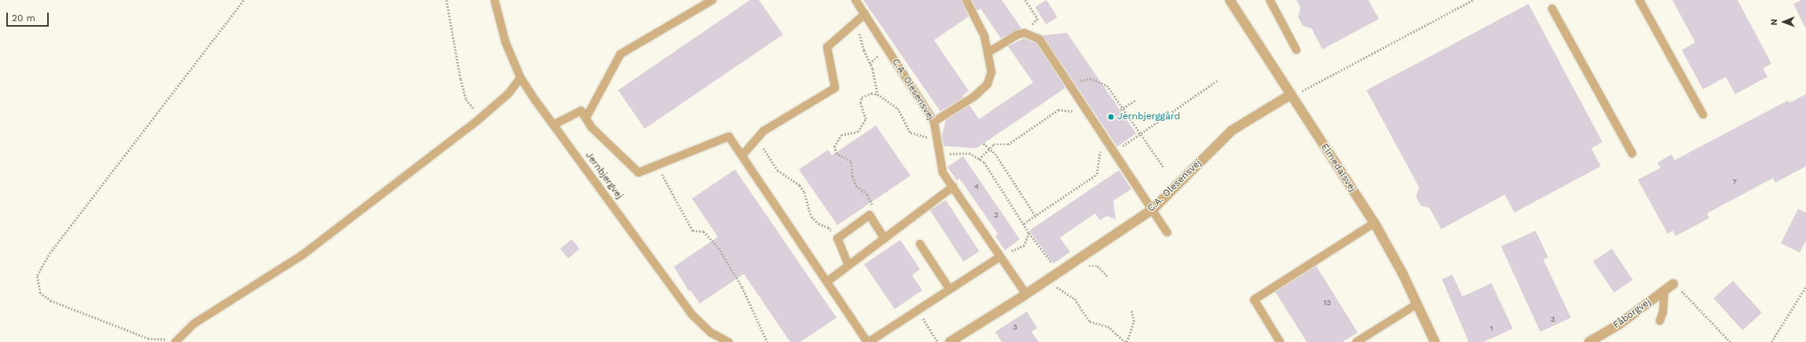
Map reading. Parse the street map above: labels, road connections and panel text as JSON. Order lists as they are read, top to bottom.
{
  "streets": {
    "street": ["C.A. Olesensvej", "Elmedalsvej", "Fåborgvej"],
    "lane": ["Jernbjergvej"]
  },
  "crossings": [
    ["C.A. Olesensvej", "Elmedalsvej"]
  ],
  "places": ["Jernbjerggård"],
  "house_numbers": [
    "7",
    "4",
    "2",
    "13",
    "3",
    "3",
    "1"
  ],
  "scale_bar": "20 m",
  "north": "left"
}
